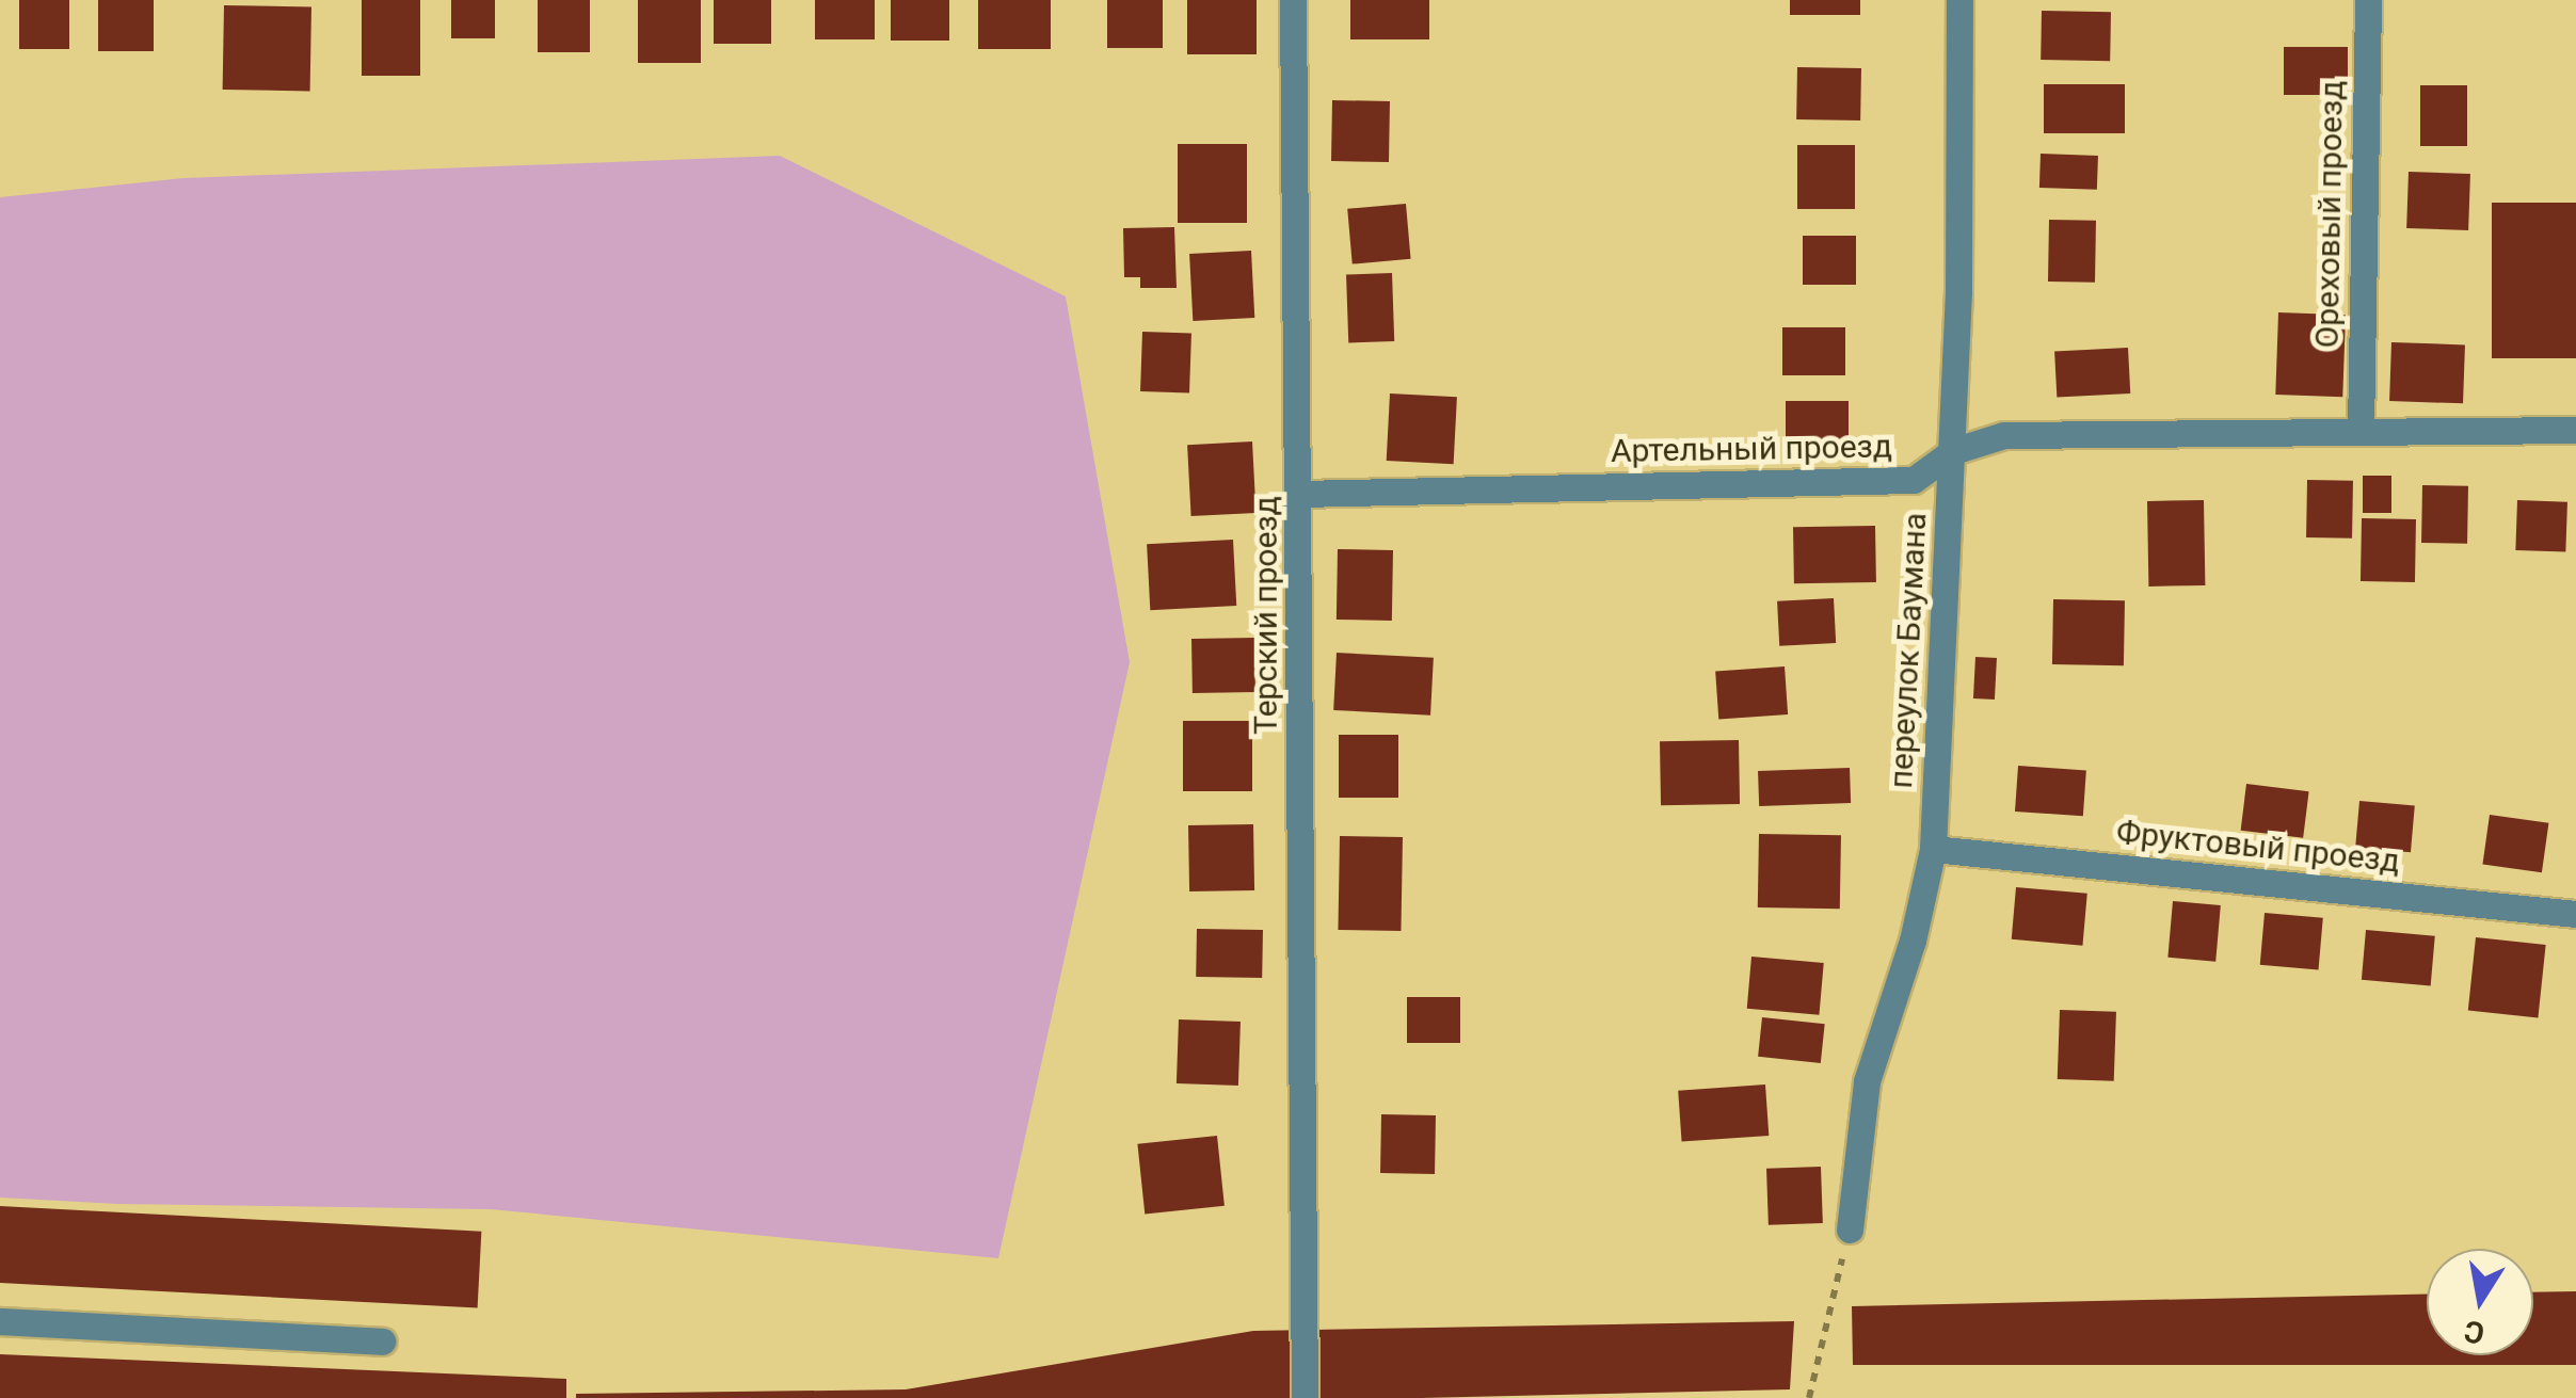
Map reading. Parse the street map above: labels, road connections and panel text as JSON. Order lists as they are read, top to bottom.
{
  "streets": {
    "street": [
      "Ореховый проезд",
      "Артельный проезд",
      "Терский проезд",
      "переулок Баумана",
      "Фруктовый проезд"
    ]
  },
  "crossings": [
    ["Ореховый проезд", "Артельный проезд"],
    ["Артельный проезд", "Терский проезд"],
    ["Артельный проезд", "переулок Баумана"],
    ["переулок Баумана", "Фруктовый проезд"]
  ],
  "north": "bottom"
}
